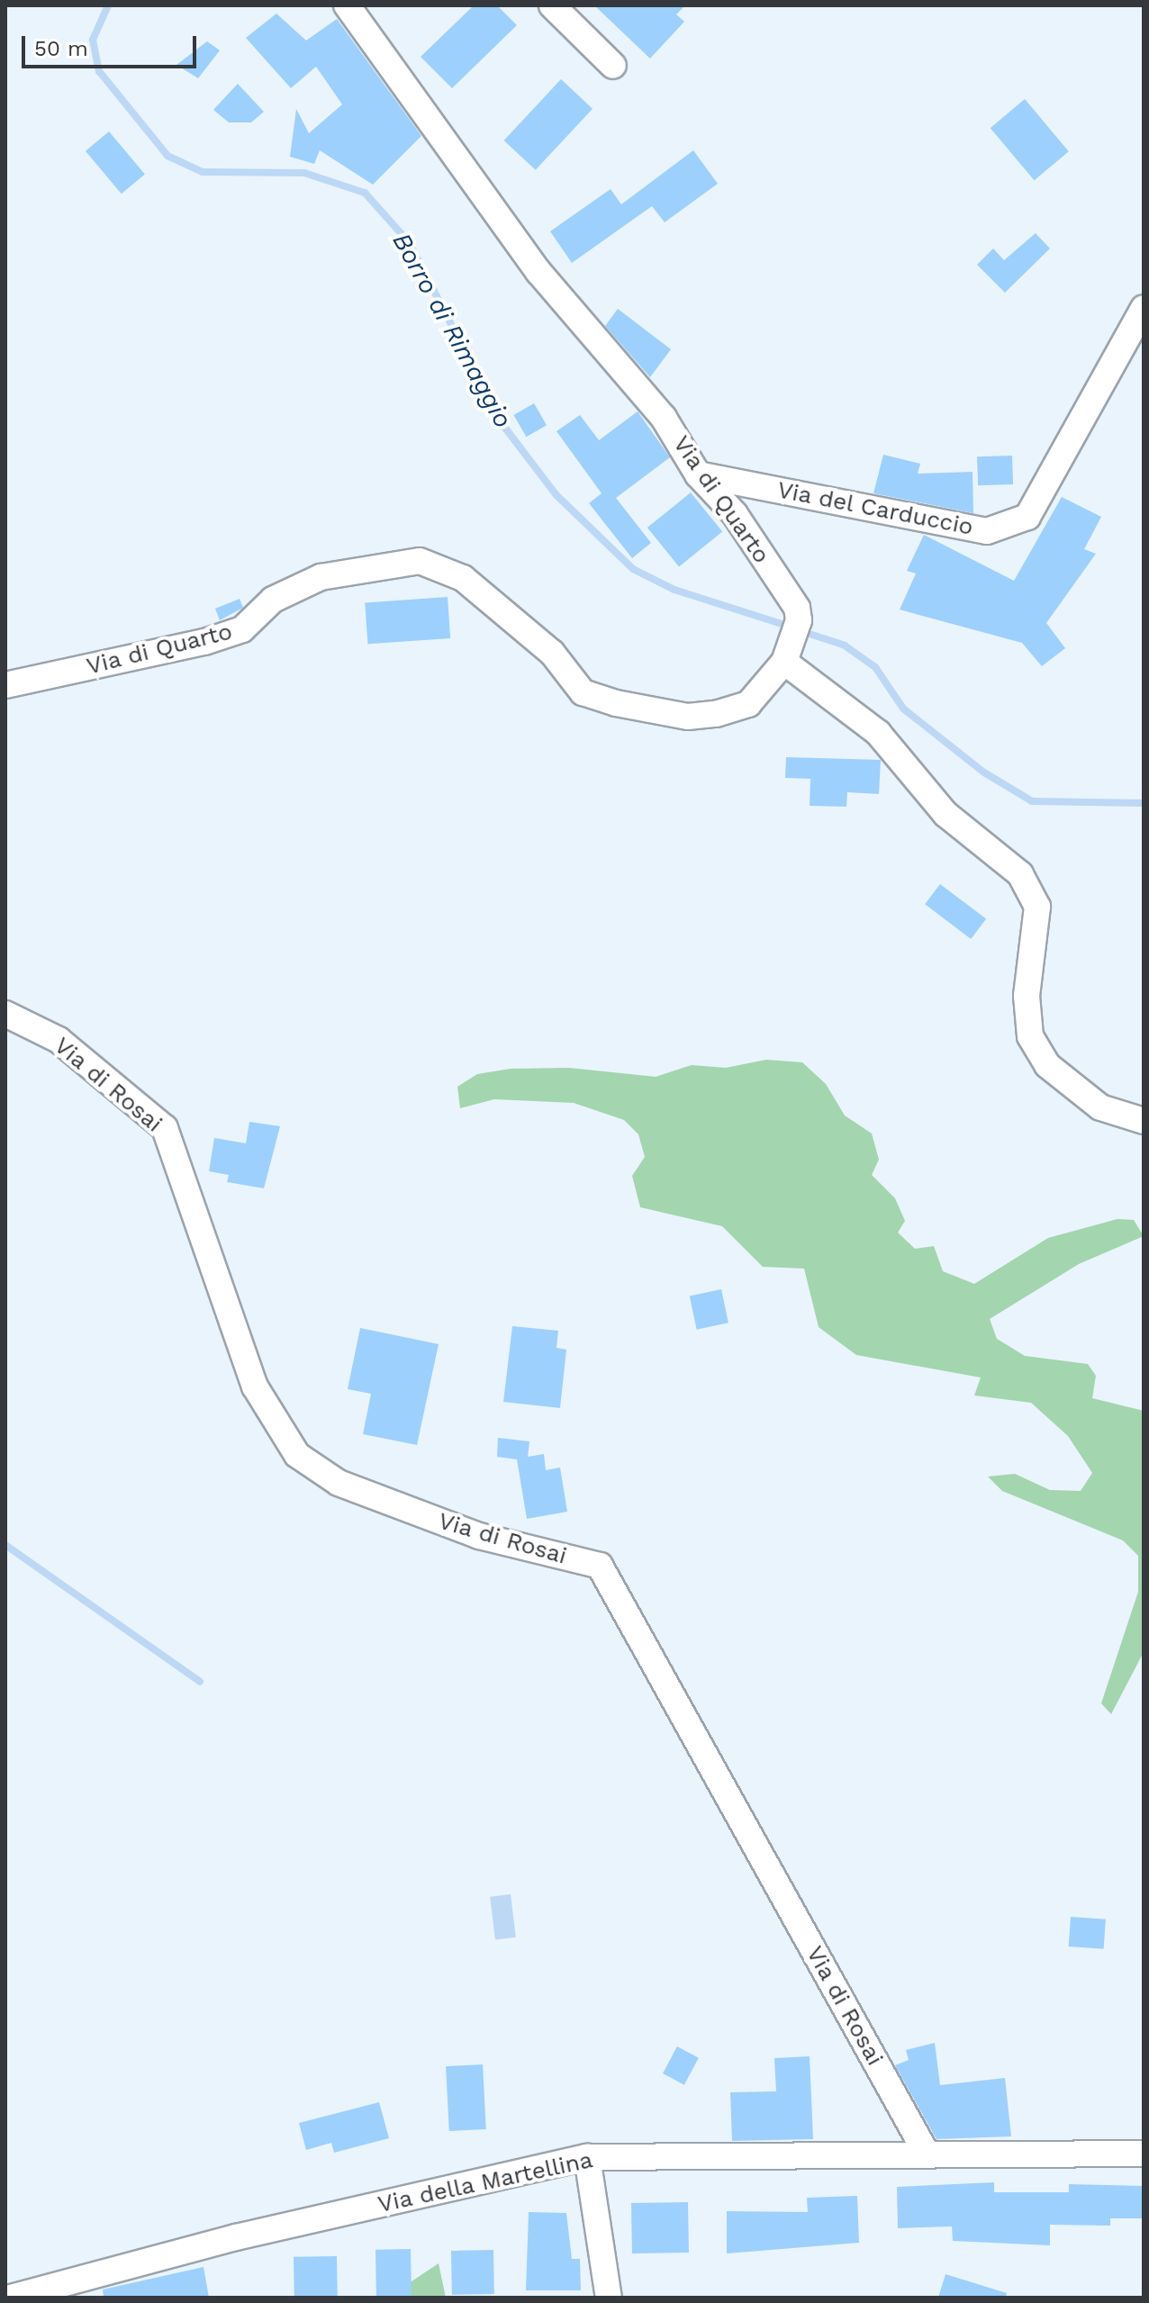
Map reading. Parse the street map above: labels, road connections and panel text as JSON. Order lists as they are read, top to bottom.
{
  "streets": {
    "street": [
      "Via di Quarto",
      "Via del Carduccio",
      "Via di Rosai",
      "Via della Martellina"
    ]
  },
  "crossings": [
    ["Via di Quarto", "Via del Carduccio"],
    ["Via di Rosai", "Via della Martellina"]
  ],
  "water": ["Borro di Rimaggio"],
  "scale_bar": "50 m"
}
